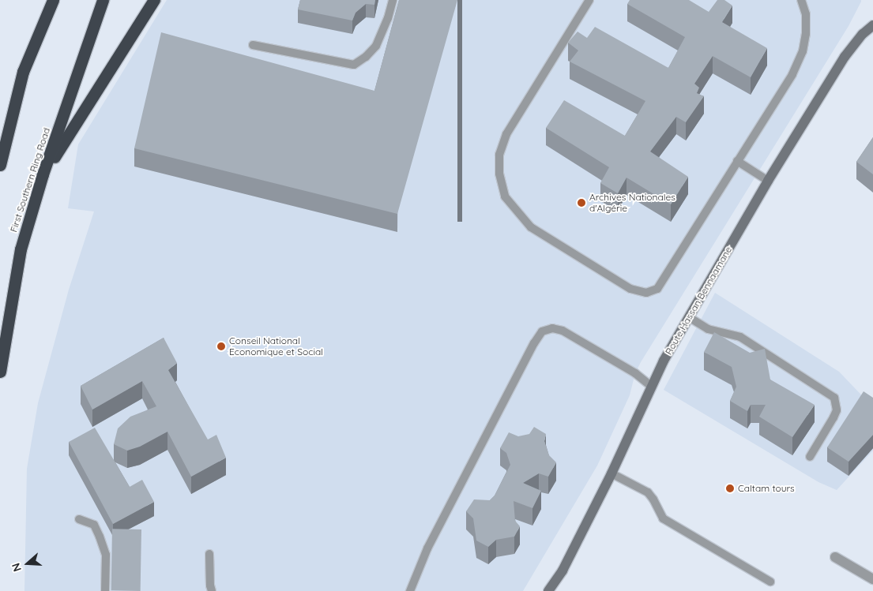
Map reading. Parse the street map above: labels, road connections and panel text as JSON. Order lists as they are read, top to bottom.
{
  "streets": {
    "highway": ["First Southern Ring Road"],
    "main road": ["Route Hassan Bennaamane"]
  },
  "places": ["Archives Nationales d'Algérie", "Conseil National Economique et Social", "Caltam tours"],
  "north": "left"
}
